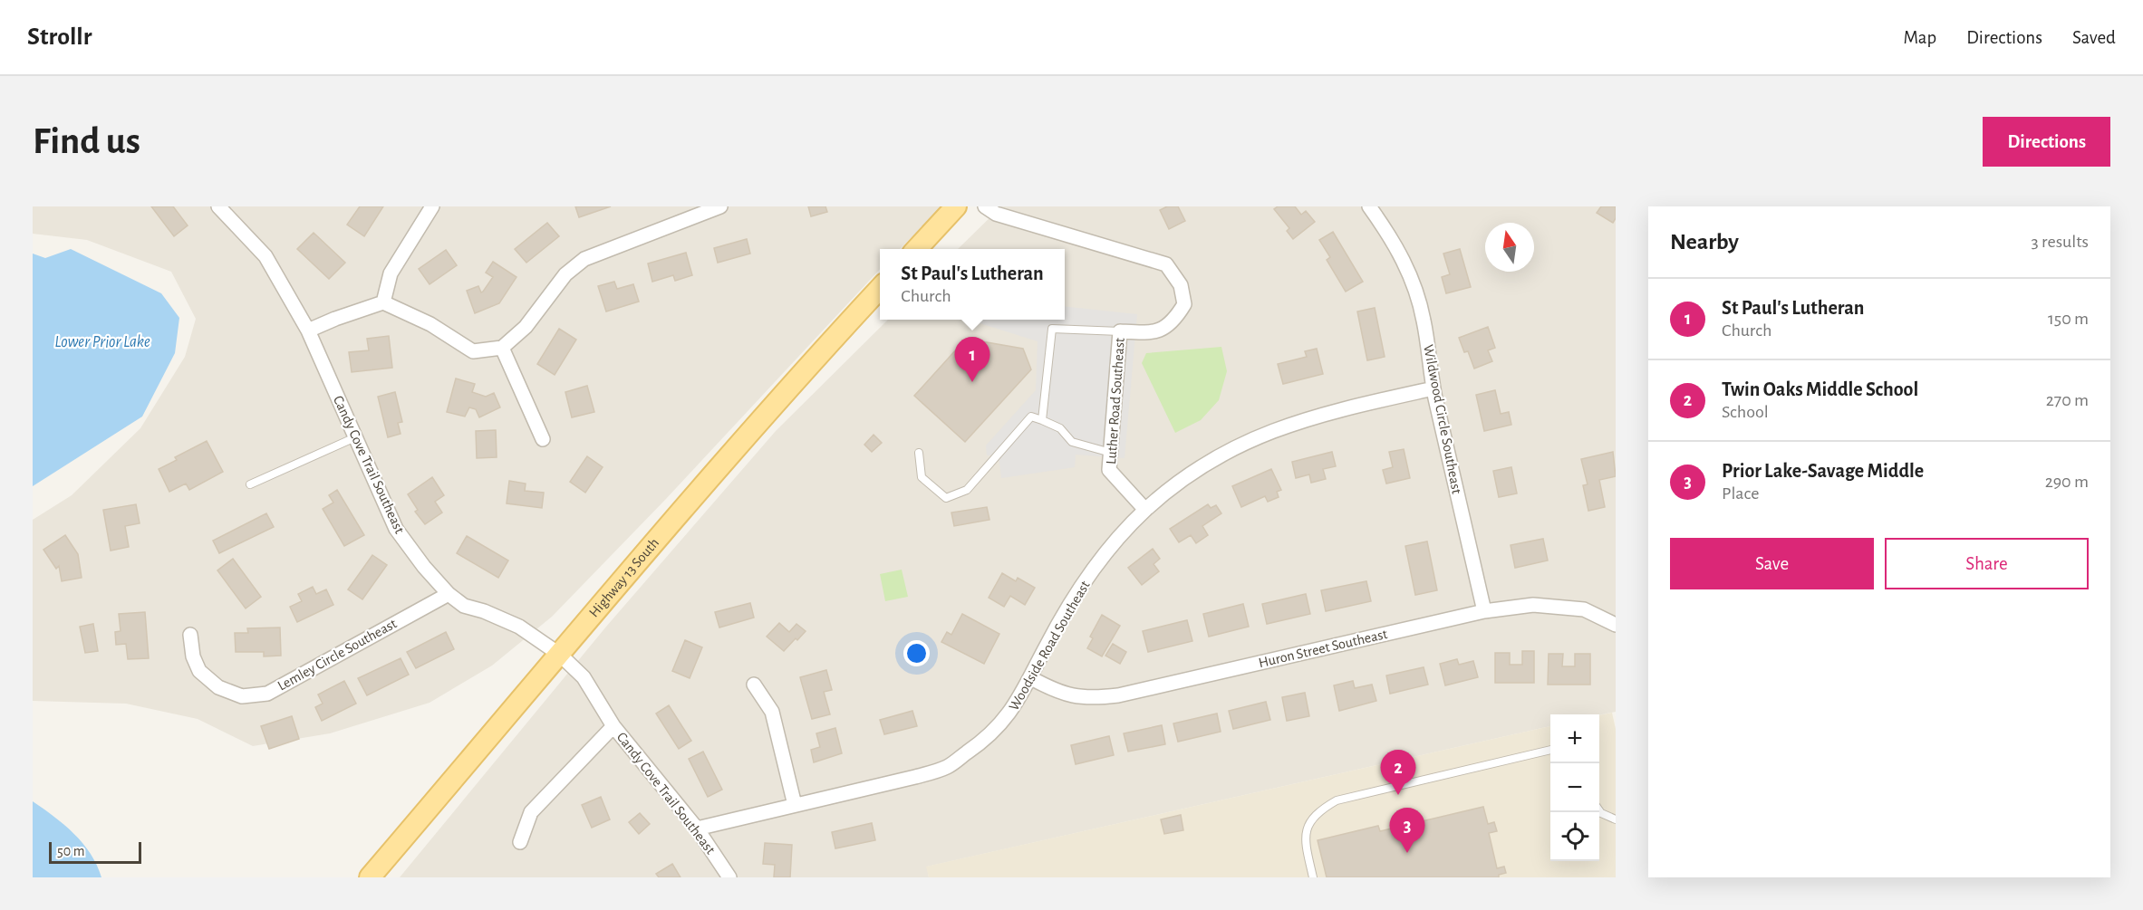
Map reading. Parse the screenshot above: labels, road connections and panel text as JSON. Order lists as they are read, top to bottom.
{
  "streets": {
    "main road": ["Highway 13 South"],
    "street": [
      "Luther Road Southeast",
      "Wildwood Circle Southeast",
      "Candy Cove Trail Southeast",
      "Woodside Road Southeast",
      "Huron Street Southeast",
      "Lemley Circle Southeast"
    ]
  },
  "crossings": [
    ["Luther Road Southeast", "Woodside Road Southeast"],
    ["Wildwood Circle Southeast", "Woodside Road Southeast"],
    ["Wildwood Circle Southeast", "Huron Street Southeast"],
    ["Candy Cove Trail Southeast", "Highway 13 South"],
    ["Candy Cove Trail Southeast", "Woodside Road Southeast"],
    ["Candy Cove Trail Southeast", "Lemley Circle Southeast"],
    ["Woodside Road Southeast", "Huron Street Southeast"]
  ],
  "water": ["Lower Prior Lake"],
  "scale_bar": "50 m",
  "north": "top",
  "page": {
    "header": "Strollr",
    "nav": ["Map", "Directions", "Saved"],
    "buttons": [
      "Directions",
      ["Save", "Share"]
    ],
    "title": "Find us",
    "heading": ["Nearby", "3 results"],
    "popup": ["St Paul's Lutheran", "Church"],
    "list": [
      {
        "mark": "1",
        "name": "St Paul's Lutheran",
        "note": "Church",
        "value": "150 m"
      },
      {
        "mark": "2",
        "name": "Twin Oaks Middle School",
        "note": "School",
        "value": "270 m"
      },
      {
        "mark": "3",
        "name": "Prior Lake-Savage Middle",
        "note": "Place",
        "value": "290 m"
      }
    ],
    "pins": ["1", "2", "3"],
    "map_buttons": ["+", "−"],
    "scale": "50 m"
  }
}
